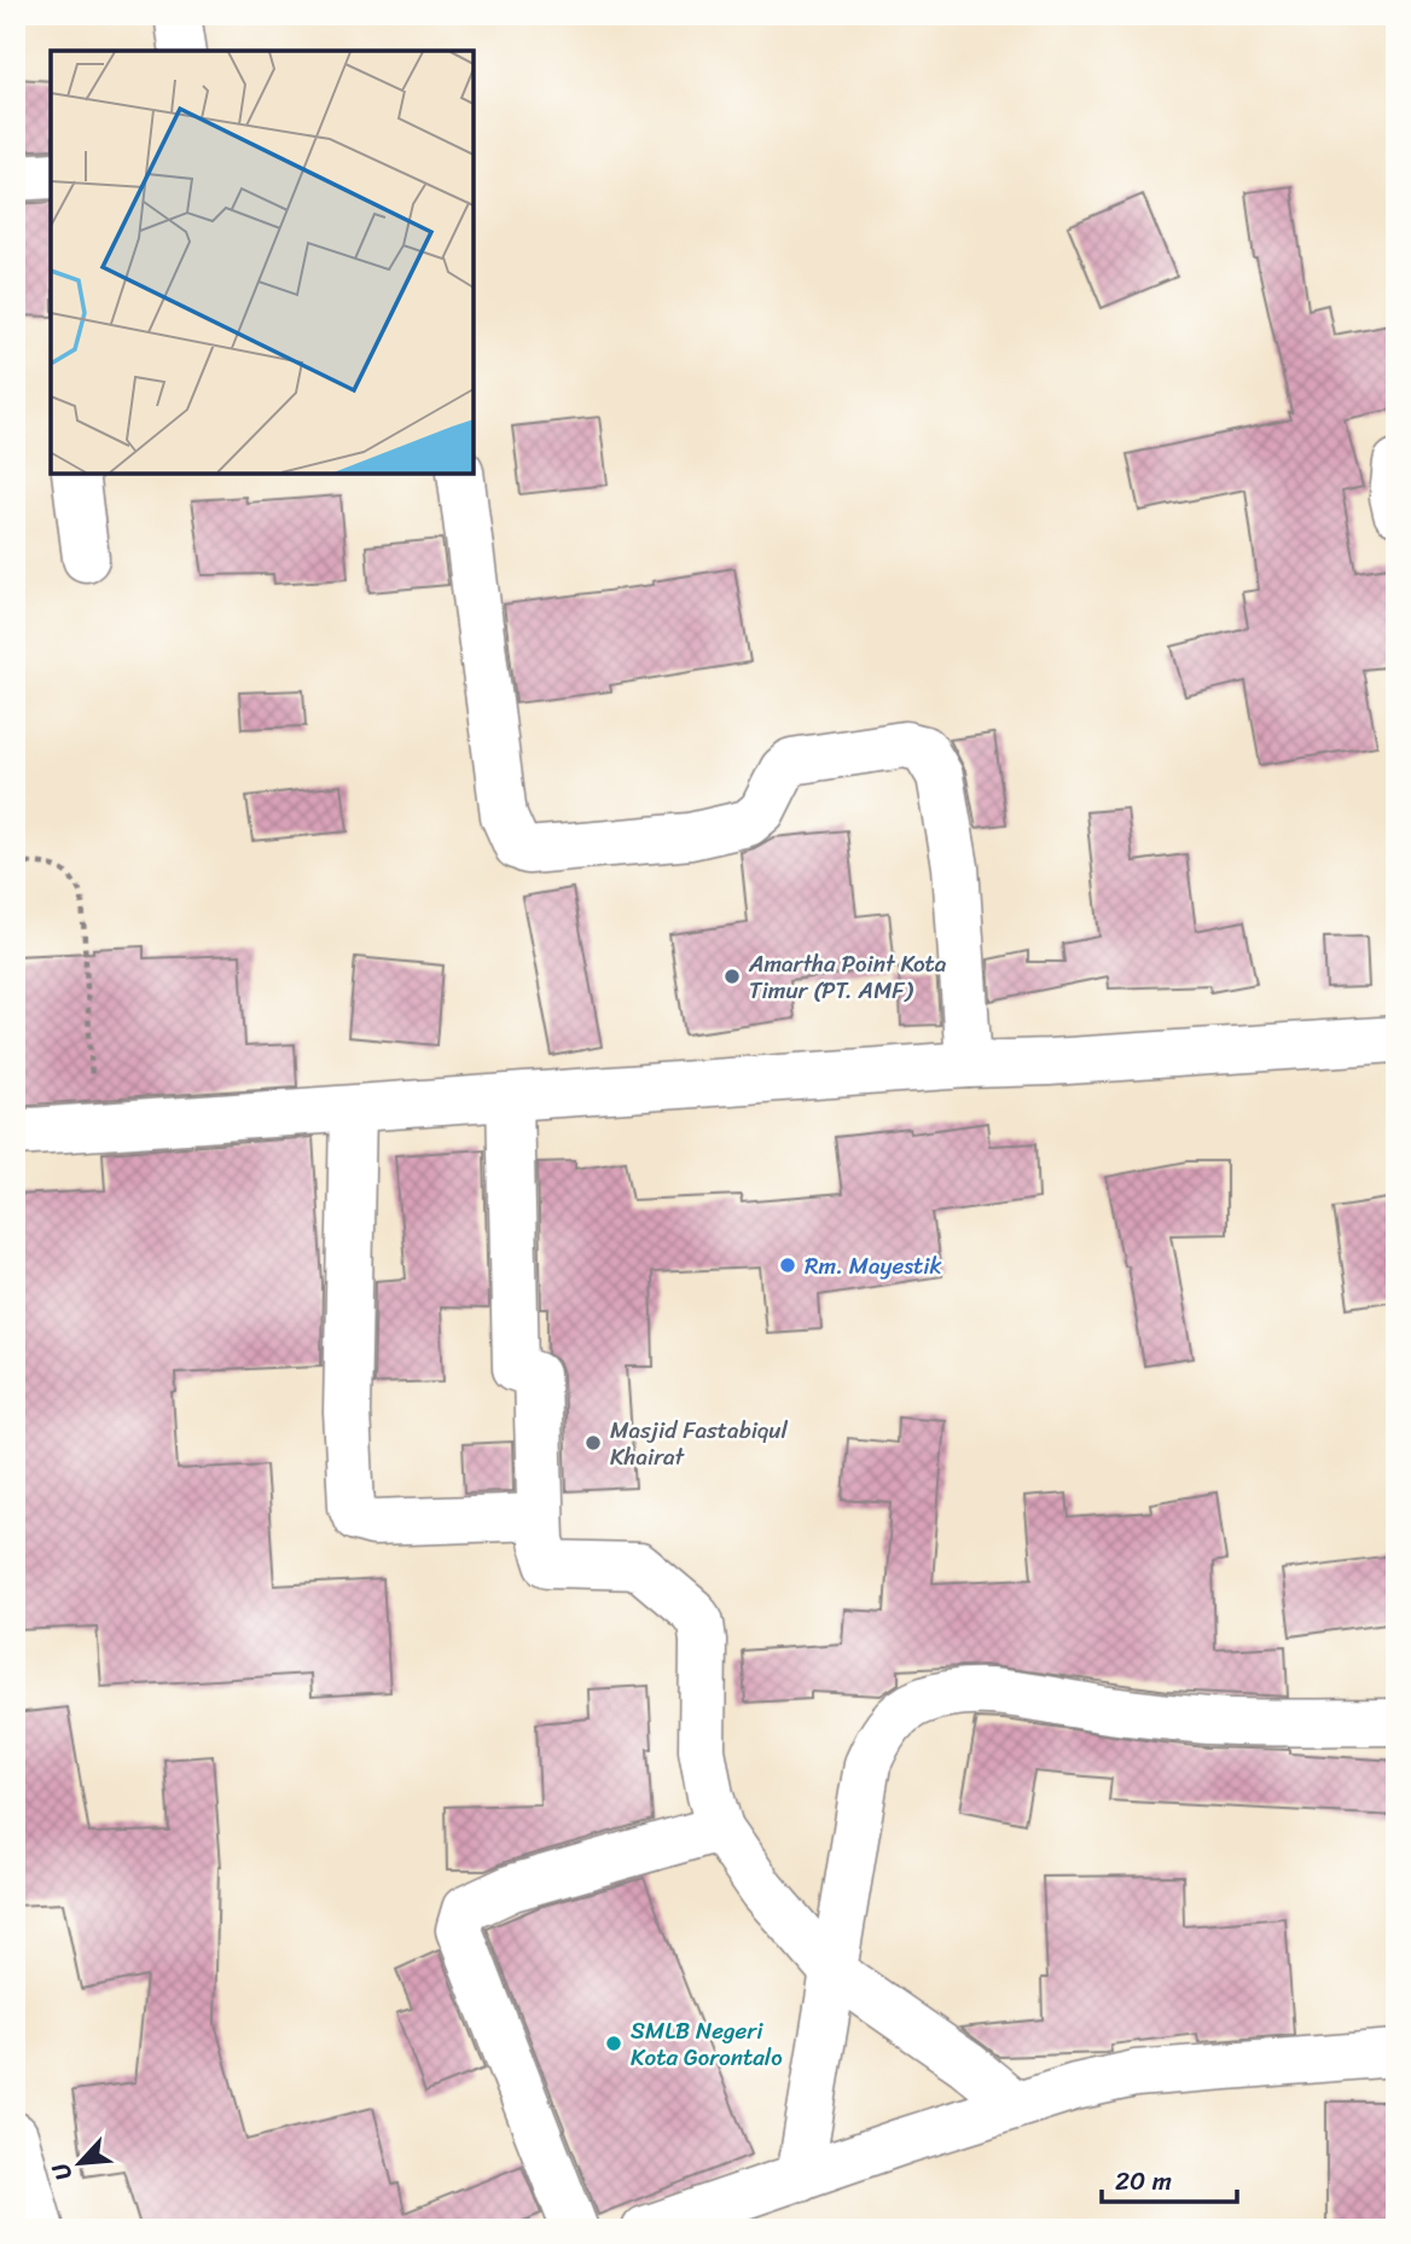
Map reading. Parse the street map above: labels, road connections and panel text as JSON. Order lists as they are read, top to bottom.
{
  "places": [
    "Amartha Point Kota Timur (PT. AMF)",
    "Rm. Mayestik",
    "Masjid Fastabiqul Khairat",
    "SMLB Negeri Kota Gorontalo"
  ],
  "scale_bar": "20 m",
  "north": "bottom left"
}
